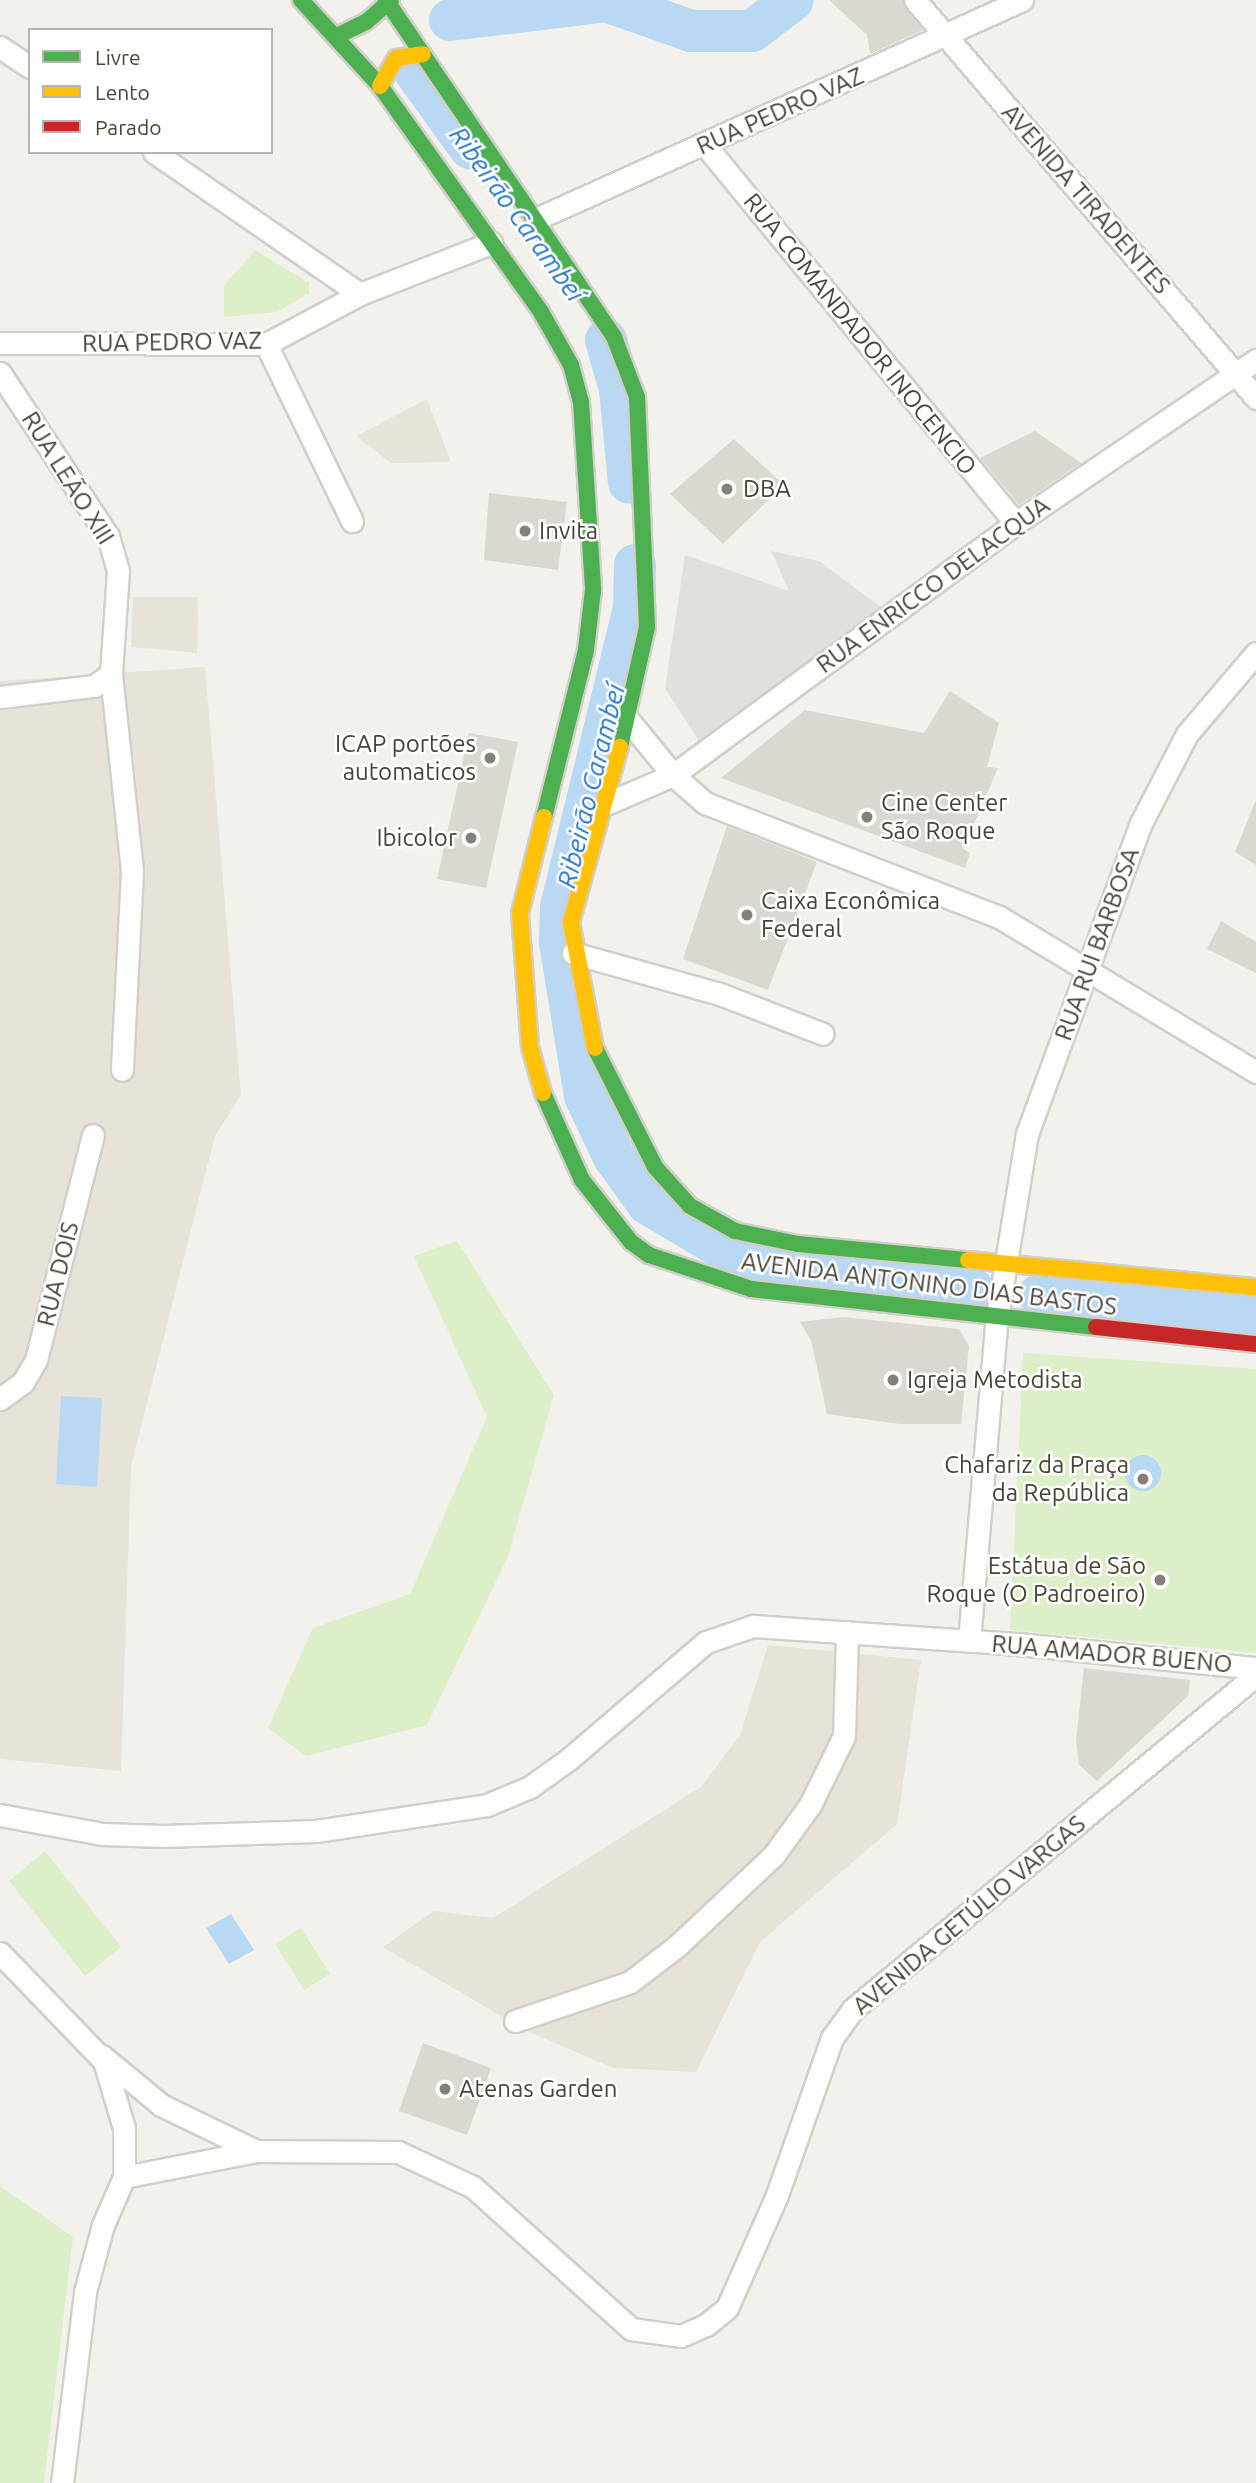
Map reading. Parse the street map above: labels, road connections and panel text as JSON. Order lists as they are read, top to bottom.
{
  "streets": {
    "main road": ["AVENIDA ANTONINO DIAS BASTOS"],
    "street": [
      "RUA PEDRO VAZ",
      "AVENIDA TIRADENTES",
      "RUA COMANDADOR INOCENCIO",
      "RUA LEÃO XIII",
      "RUA ENRICCO DELACQUA",
      "RUA RUI BARBOSA",
      "RUA DOIS",
      "RUA AMADOR BUENO",
      "AVENIDA GETÚLIO VARGAS"
    ]
  },
  "crossings": [
    ["RUA PEDRO VAZ", "AVENIDA TIRADENTES"],
    ["RUA PEDRO VAZ", "RUA COMANDADOR INOCENCIO"],
    ["RUA PEDRO VAZ", "AVENIDA ANTONINO DIAS BASTOS"],
    ["AVENIDA TIRADENTES", "RUA ENRICCO DELACQUA"],
    ["RUA COMANDADOR INOCENCIO", "RUA ENRICCO DELACQUA"],
    ["RUA ENRICCO DELACQUA", "AVENIDA ANTONINO DIAS BASTOS"],
    ["RUA RUI BARBOSA", "AVENIDA ANTONINO DIAS BASTOS"],
    ["RUA RUI BARBOSA", "RUA AMADOR BUENO"]
  ],
  "water": ["Ribeirão Carambeí"],
  "places": [
    "DBA",
    "Invita",
    "ICAP portões automaticos",
    "Cine Center São Roque",
    "Ibicolor",
    "Caixa Econômica Federal",
    "Igreja Metodista",
    "Chafariz da Praça da República",
    "Estátua de São Roque (O Padroeiro)",
    "Atenas Garden"
  ],
  "legend": ["Livre", "Lento", "Parado"]
}
